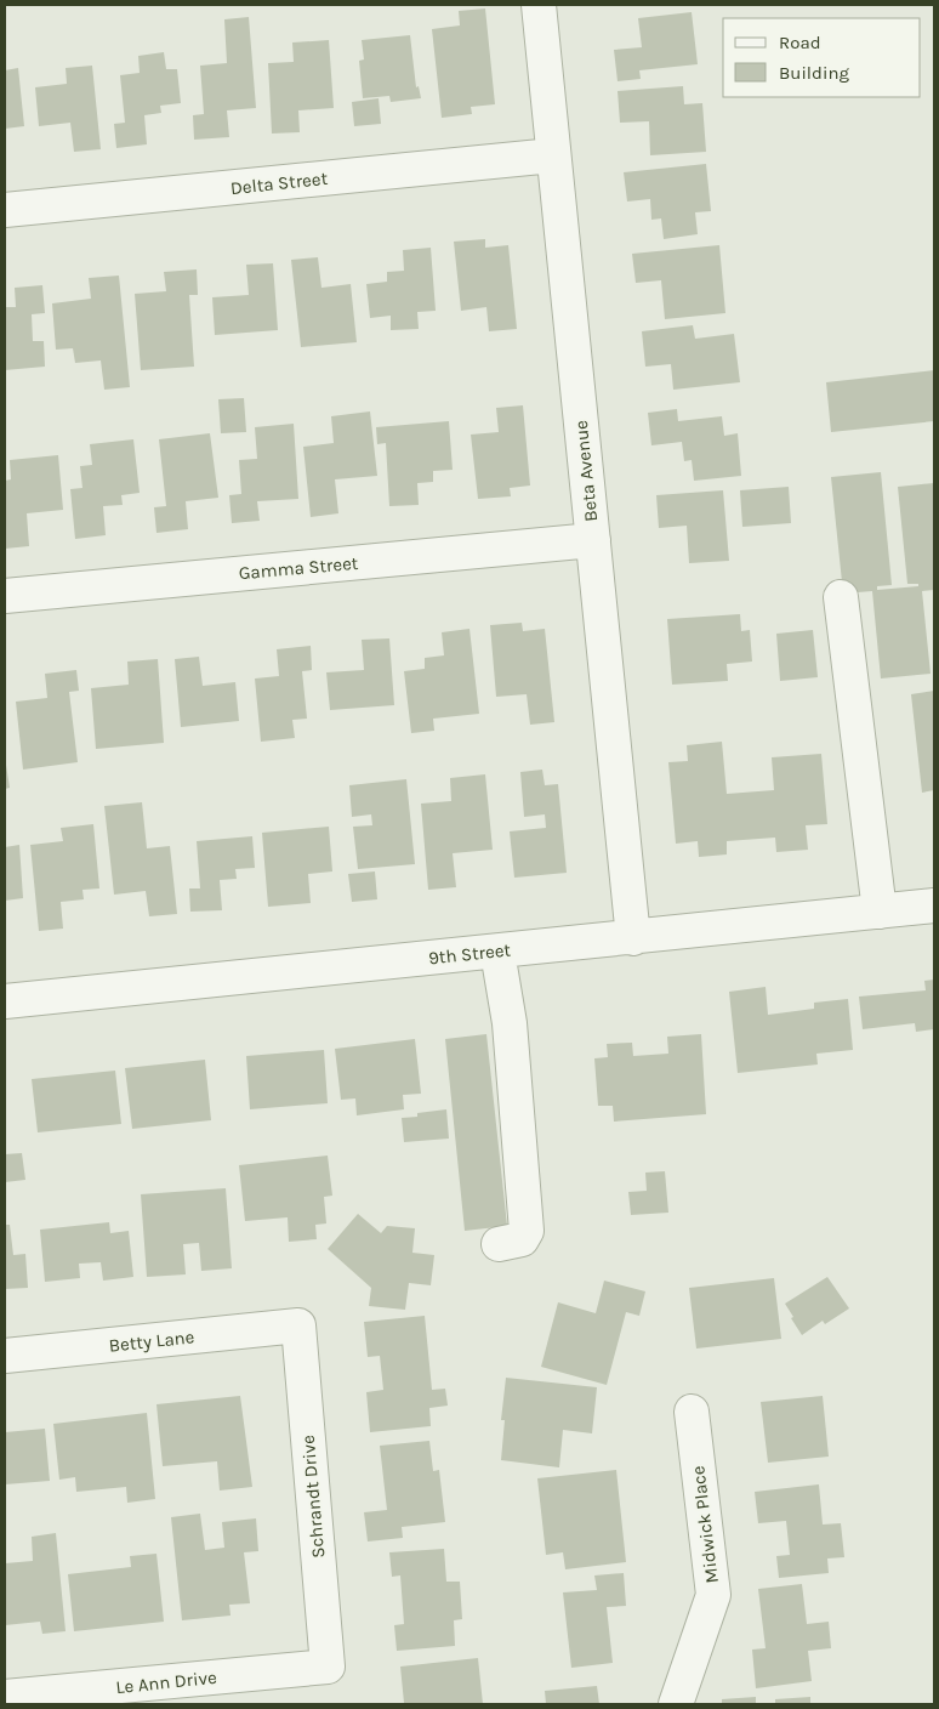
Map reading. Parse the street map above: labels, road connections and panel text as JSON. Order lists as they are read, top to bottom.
{
  "streets": {
    "street": [
      "Delta Street",
      "Beta Avenue",
      "Gamma Street",
      "9th Street",
      "Betty Lane",
      "Schrandt Drive",
      "Midwick Place",
      "Le Ann Drive"
    ]
  },
  "crossings": [
    ["Delta Street", "Beta Avenue"],
    ["Beta Avenue", "Gamma Street"],
    ["Beta Avenue", "9th Street"],
    ["Betty Lane", "Schrandt Drive"],
    ["Schrandt Drive", "Le Ann Drive"]
  ],
  "legend": ["Road", "Building"]
}
